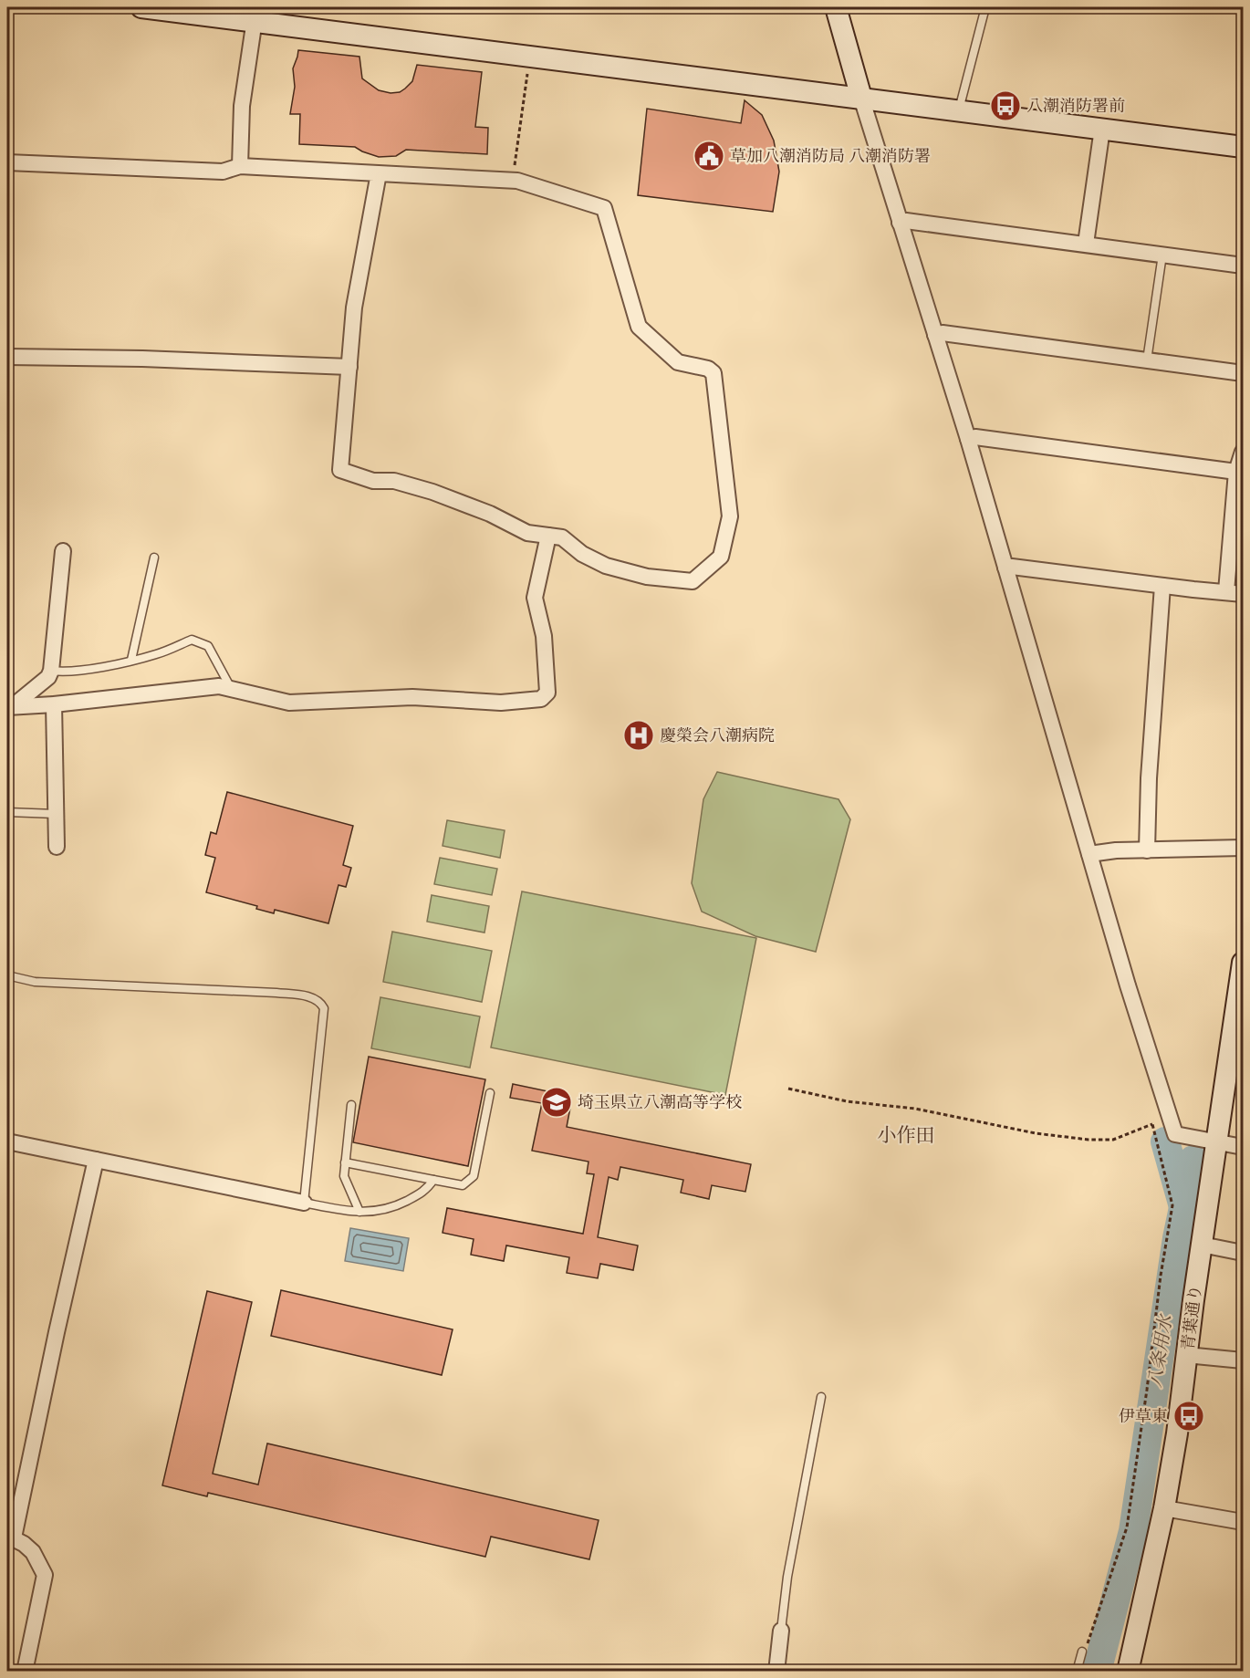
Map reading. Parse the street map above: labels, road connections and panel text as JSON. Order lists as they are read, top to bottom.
{
  "streets": {
    "street": ["青葉通り"]
  },
  "districts": ["小作田"],
  "water": ["八条用水"],
  "places": {
    "bus stop": ["八潮消防署前", "伊草東"],
    "public building": ["草加八潮消防局 八潮消防署"],
    "hospital": ["慶榮会八潮病院"],
    "school or university": ["埼玉県立八潮高等学校"]
  }
}
